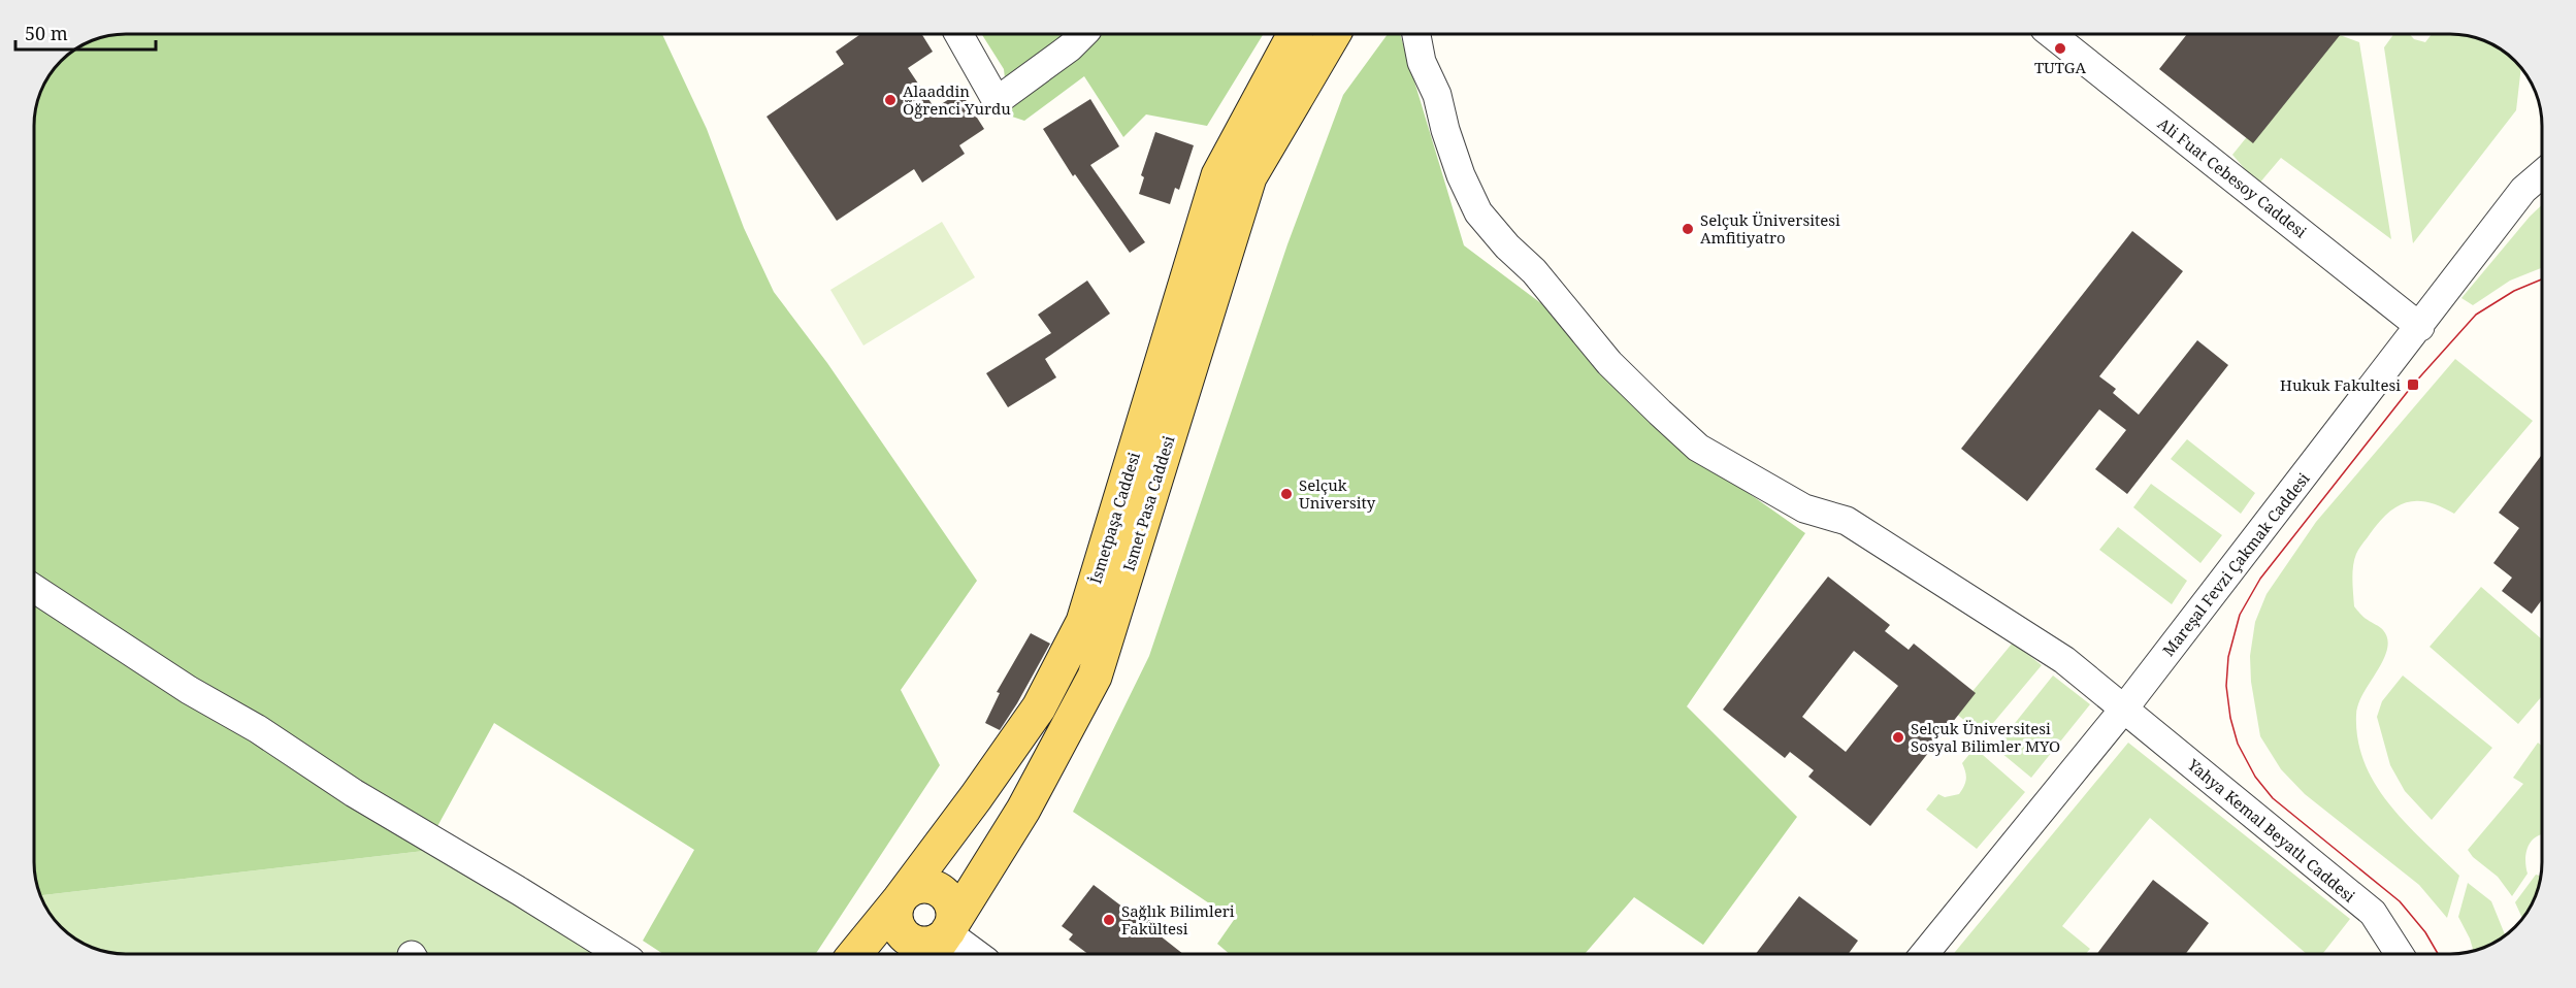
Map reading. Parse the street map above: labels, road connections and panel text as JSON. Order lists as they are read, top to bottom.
{
  "streets": {
    "main road": ["Ismet Pasa Caddesi", "İsmetpaşa Caddesi"],
    "street": ["Ali Fuat Cebesoy Caddesi", "Mareşal Fevzi Çakmak Caddesi", "Yahya Kemal Beyatlı Caddesi"]
  },
  "crossings": [
    ["Ali Fuat Cebesoy Caddesi", "Mareşal Fevzi Çakmak Caddesi"],
    ["Mareşal Fevzi Çakmak Caddesi", "Yahya Kemal Beyatlı Caddesi"]
  ],
  "places": {
    "other": [
      "TUTGA",
      "Alaaddin Öğrenci Yurdu",
      "Selçuk Üniversitesi Amfitiyatro",
      "Selçuk University",
      "Selçuk Üniversitesi Sosyal Bilimler MYO",
      "Sağlık Bilimleri Fakültesi"
    ],
    "transit": ["Hukuk Fakultesi"]
  },
  "scale_bar": "50 m"
}
